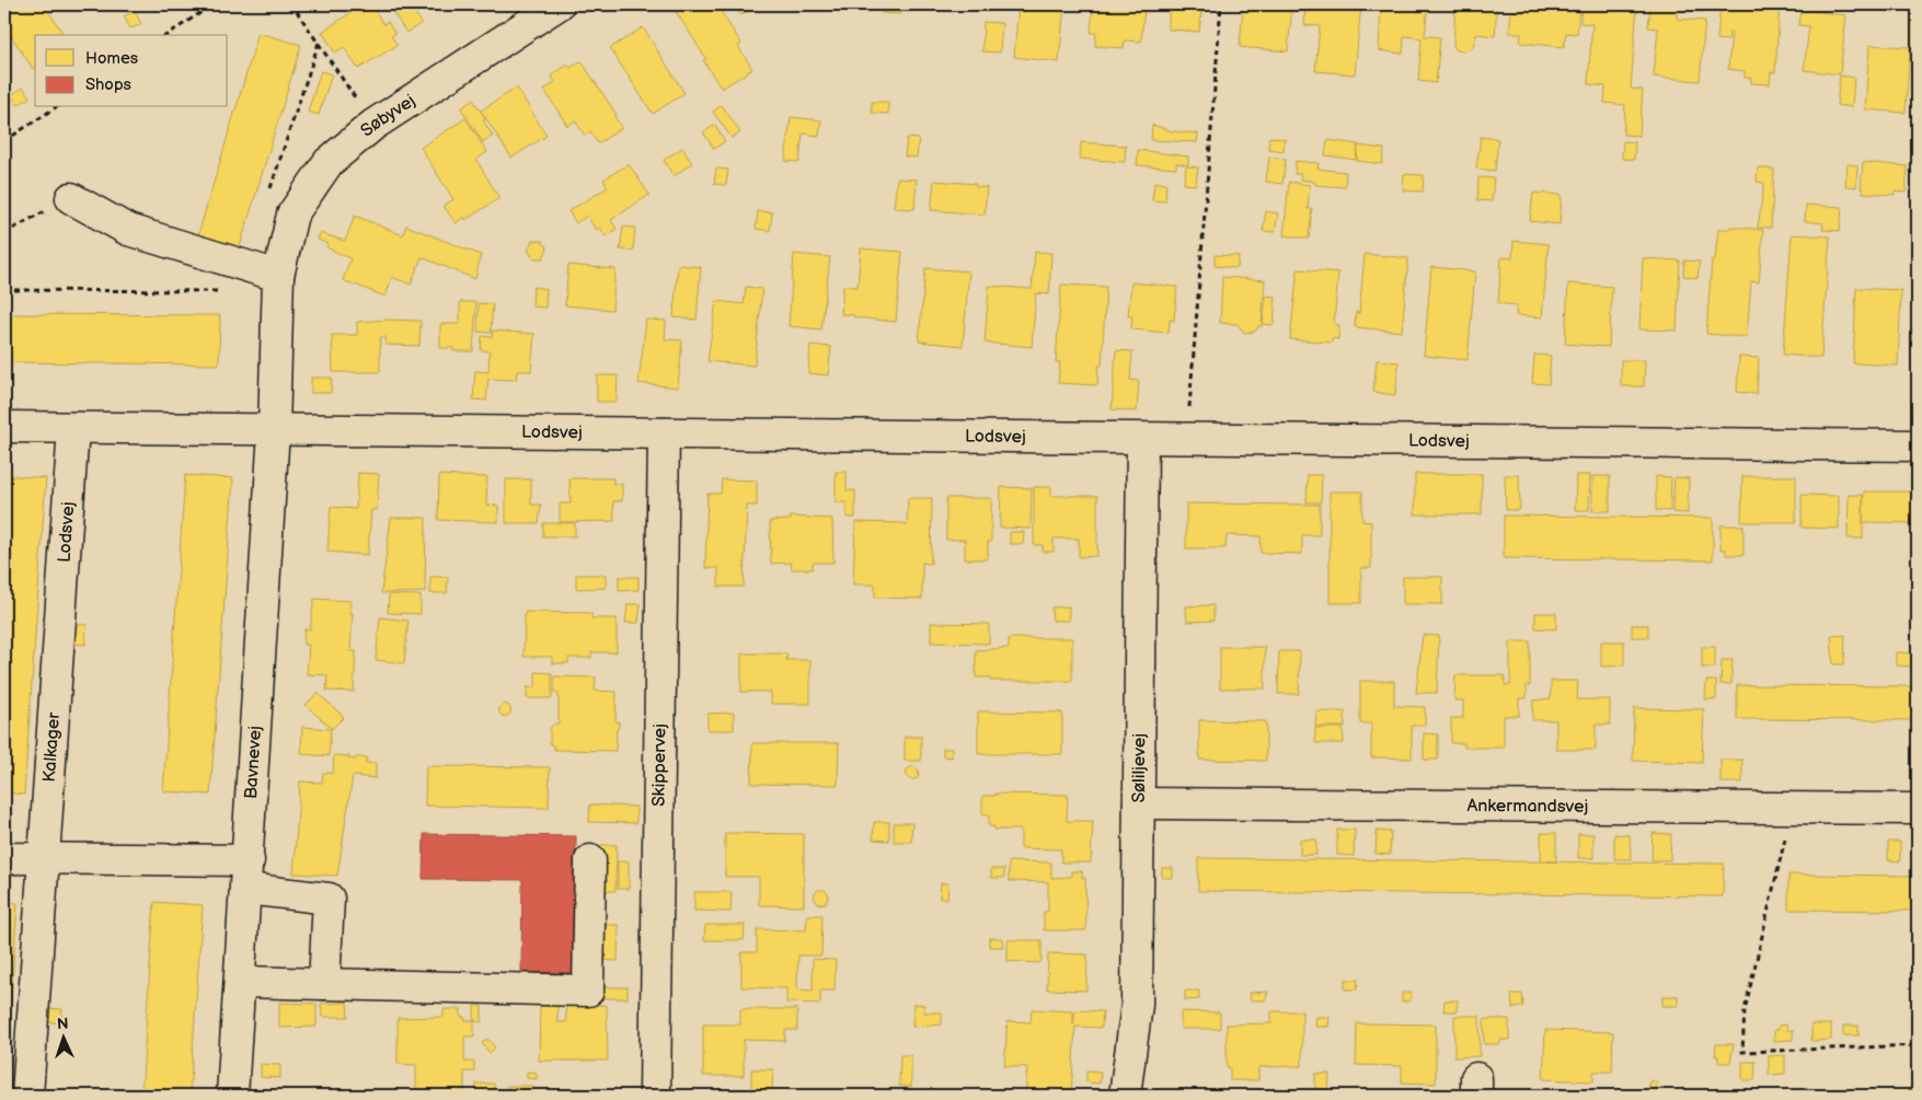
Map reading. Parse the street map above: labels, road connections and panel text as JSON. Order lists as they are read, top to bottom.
{
  "streets": {
    "street": [
      "Søbyvej",
      "Lodsvej",
      "Kalkager",
      "Bavnevej",
      "Skippervej",
      "Søliljevej",
      "Ankermandsvej"
    ]
  },
  "crossings": [
    ["Søbyvej", "Lodsvej"],
    ["Søbyvej", "Bavnevej"],
    ["Lodsvej", "Kalkager"],
    ["Lodsvej", "Bavnevej"],
    ["Lodsvej", "Skippervej"],
    ["Lodsvej", "Søliljevej"],
    ["Søliljevej", "Ankermandsvej"]
  ],
  "legend": ["Homes", "Shops"],
  "north": "top"
}
